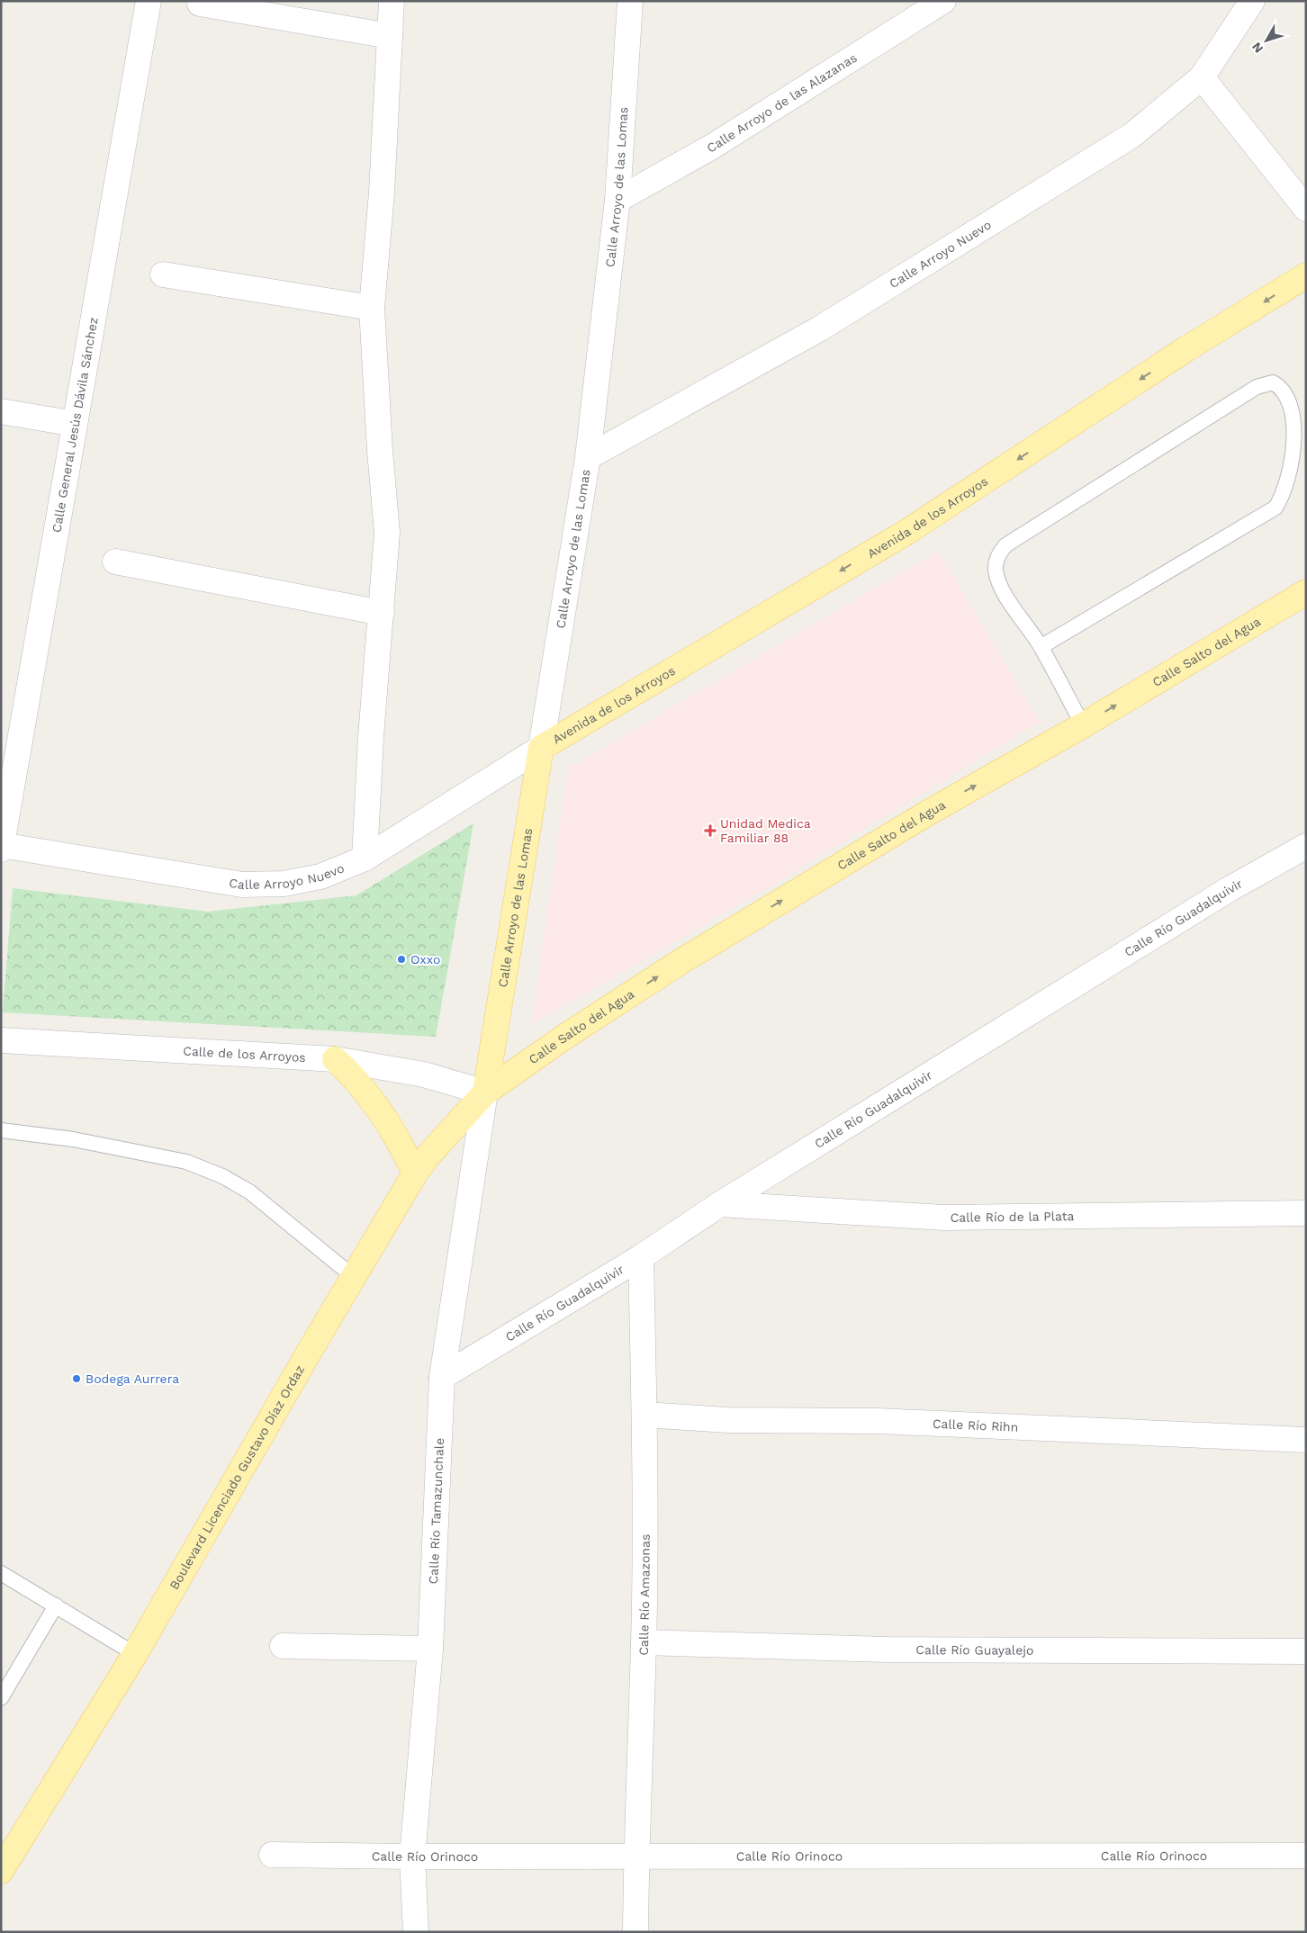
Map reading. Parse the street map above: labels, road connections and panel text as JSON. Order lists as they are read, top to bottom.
{
  "streets": {
    "main road": [
      "Calle Arroyo de las Lomas",
      "Avenida de los Arroyos",
      "Calle Salto del Agua",
      "Boulevard Licenciado Gustavo Díaz Ordaz"
    ],
    "street": [
      "Calle Arroyo de las Alazanas",
      "Calle Arroyo Nuevo",
      "Calle General Jesús Dávila Sánchez",
      "Calle Río Guadalquivir",
      "Calle de los Arroyos",
      "Calle Río de la Plata",
      "Calle Río Rihn",
      "Calle Río Tamazunchale",
      "Calle Río Amazonas",
      "Calle Río Guayalejo",
      "Calle Río Orinoco"
    ]
  },
  "crossings": [
    ["Calle Arroyo de las Alazanas", "Calle Arroyo de las Lomas"],
    ["Calle Arroyo de las Lomas", "Calle Arroyo Nuevo"],
    ["Calle Arroyo de las Lomas", "Avenida de los Arroyos"],
    ["Calle Arroyo de las Lomas", "Calle Salto del Agua"],
    ["Calle Arroyo de las Lomas", "Calle de los Arroyos"],
    ["Calle Arroyo de las Lomas", "Boulevard Licenciado Gustavo Díaz Ordaz"],
    ["Calle Arroyo de las Lomas", "Calle Río Tamazunchale"],
    ["Calle Arroyo Nuevo", "Calle General Jesús Dávila Sánchez"],
    ["Calle Arroyo Nuevo", "Avenida de los Arroyos"],
    ["Calle Salto del Agua", "Calle de los Arroyos"],
    ["Calle Salto del Agua", "Boulevard Licenciado Gustavo Díaz Ordaz"],
    ["Calle Salto del Agua", "Calle Río Tamazunchale"],
    ["Calle Río Guadalquivir", "Calle Río de la Plata"],
    ["Calle Río Guadalquivir", "Calle Río Tamazunchale"],
    ["Calle Río Guadalquivir", "Calle Río Amazonas"],
    ["Calle de los Arroyos", "Boulevard Licenciado Gustavo Díaz Ordaz"],
    ["Calle de los Arroyos", "Calle Río Tamazunchale"],
    ["Calle Río Rihn", "Calle Río Amazonas"],
    ["Boulevard Licenciado Gustavo Díaz Ordaz", "Calle Río Tamazunchale"],
    ["Calle Río Tamazunchale", "Calle Río Orinoco"],
    ["Calle Río Amazonas", "Calle Río Guayalejo"],
    ["Calle Río Amazonas", "Calle Río Orinoco"]
  ],
  "one_way": ["Avenida de los Arroyos", "Calle Salto del Agua"],
  "places": {
    "health": ["Unidad Medica Familiar 88"],
    "other": ["Oxxo", "Bodega Aurrera"]
  },
  "north": "bottom left"
}
